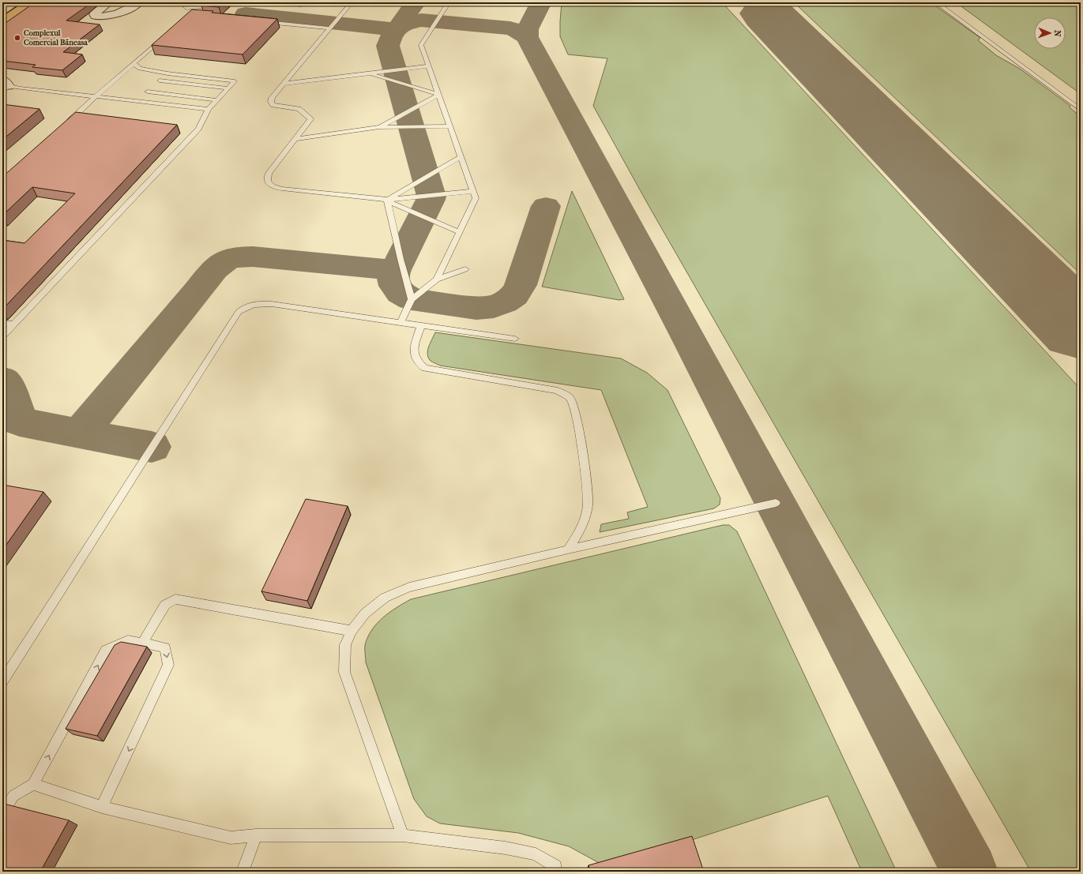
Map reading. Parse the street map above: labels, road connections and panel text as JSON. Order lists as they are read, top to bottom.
{
  "places": ["Complexul Comercial Băneasa"],
  "north": "right"
}
